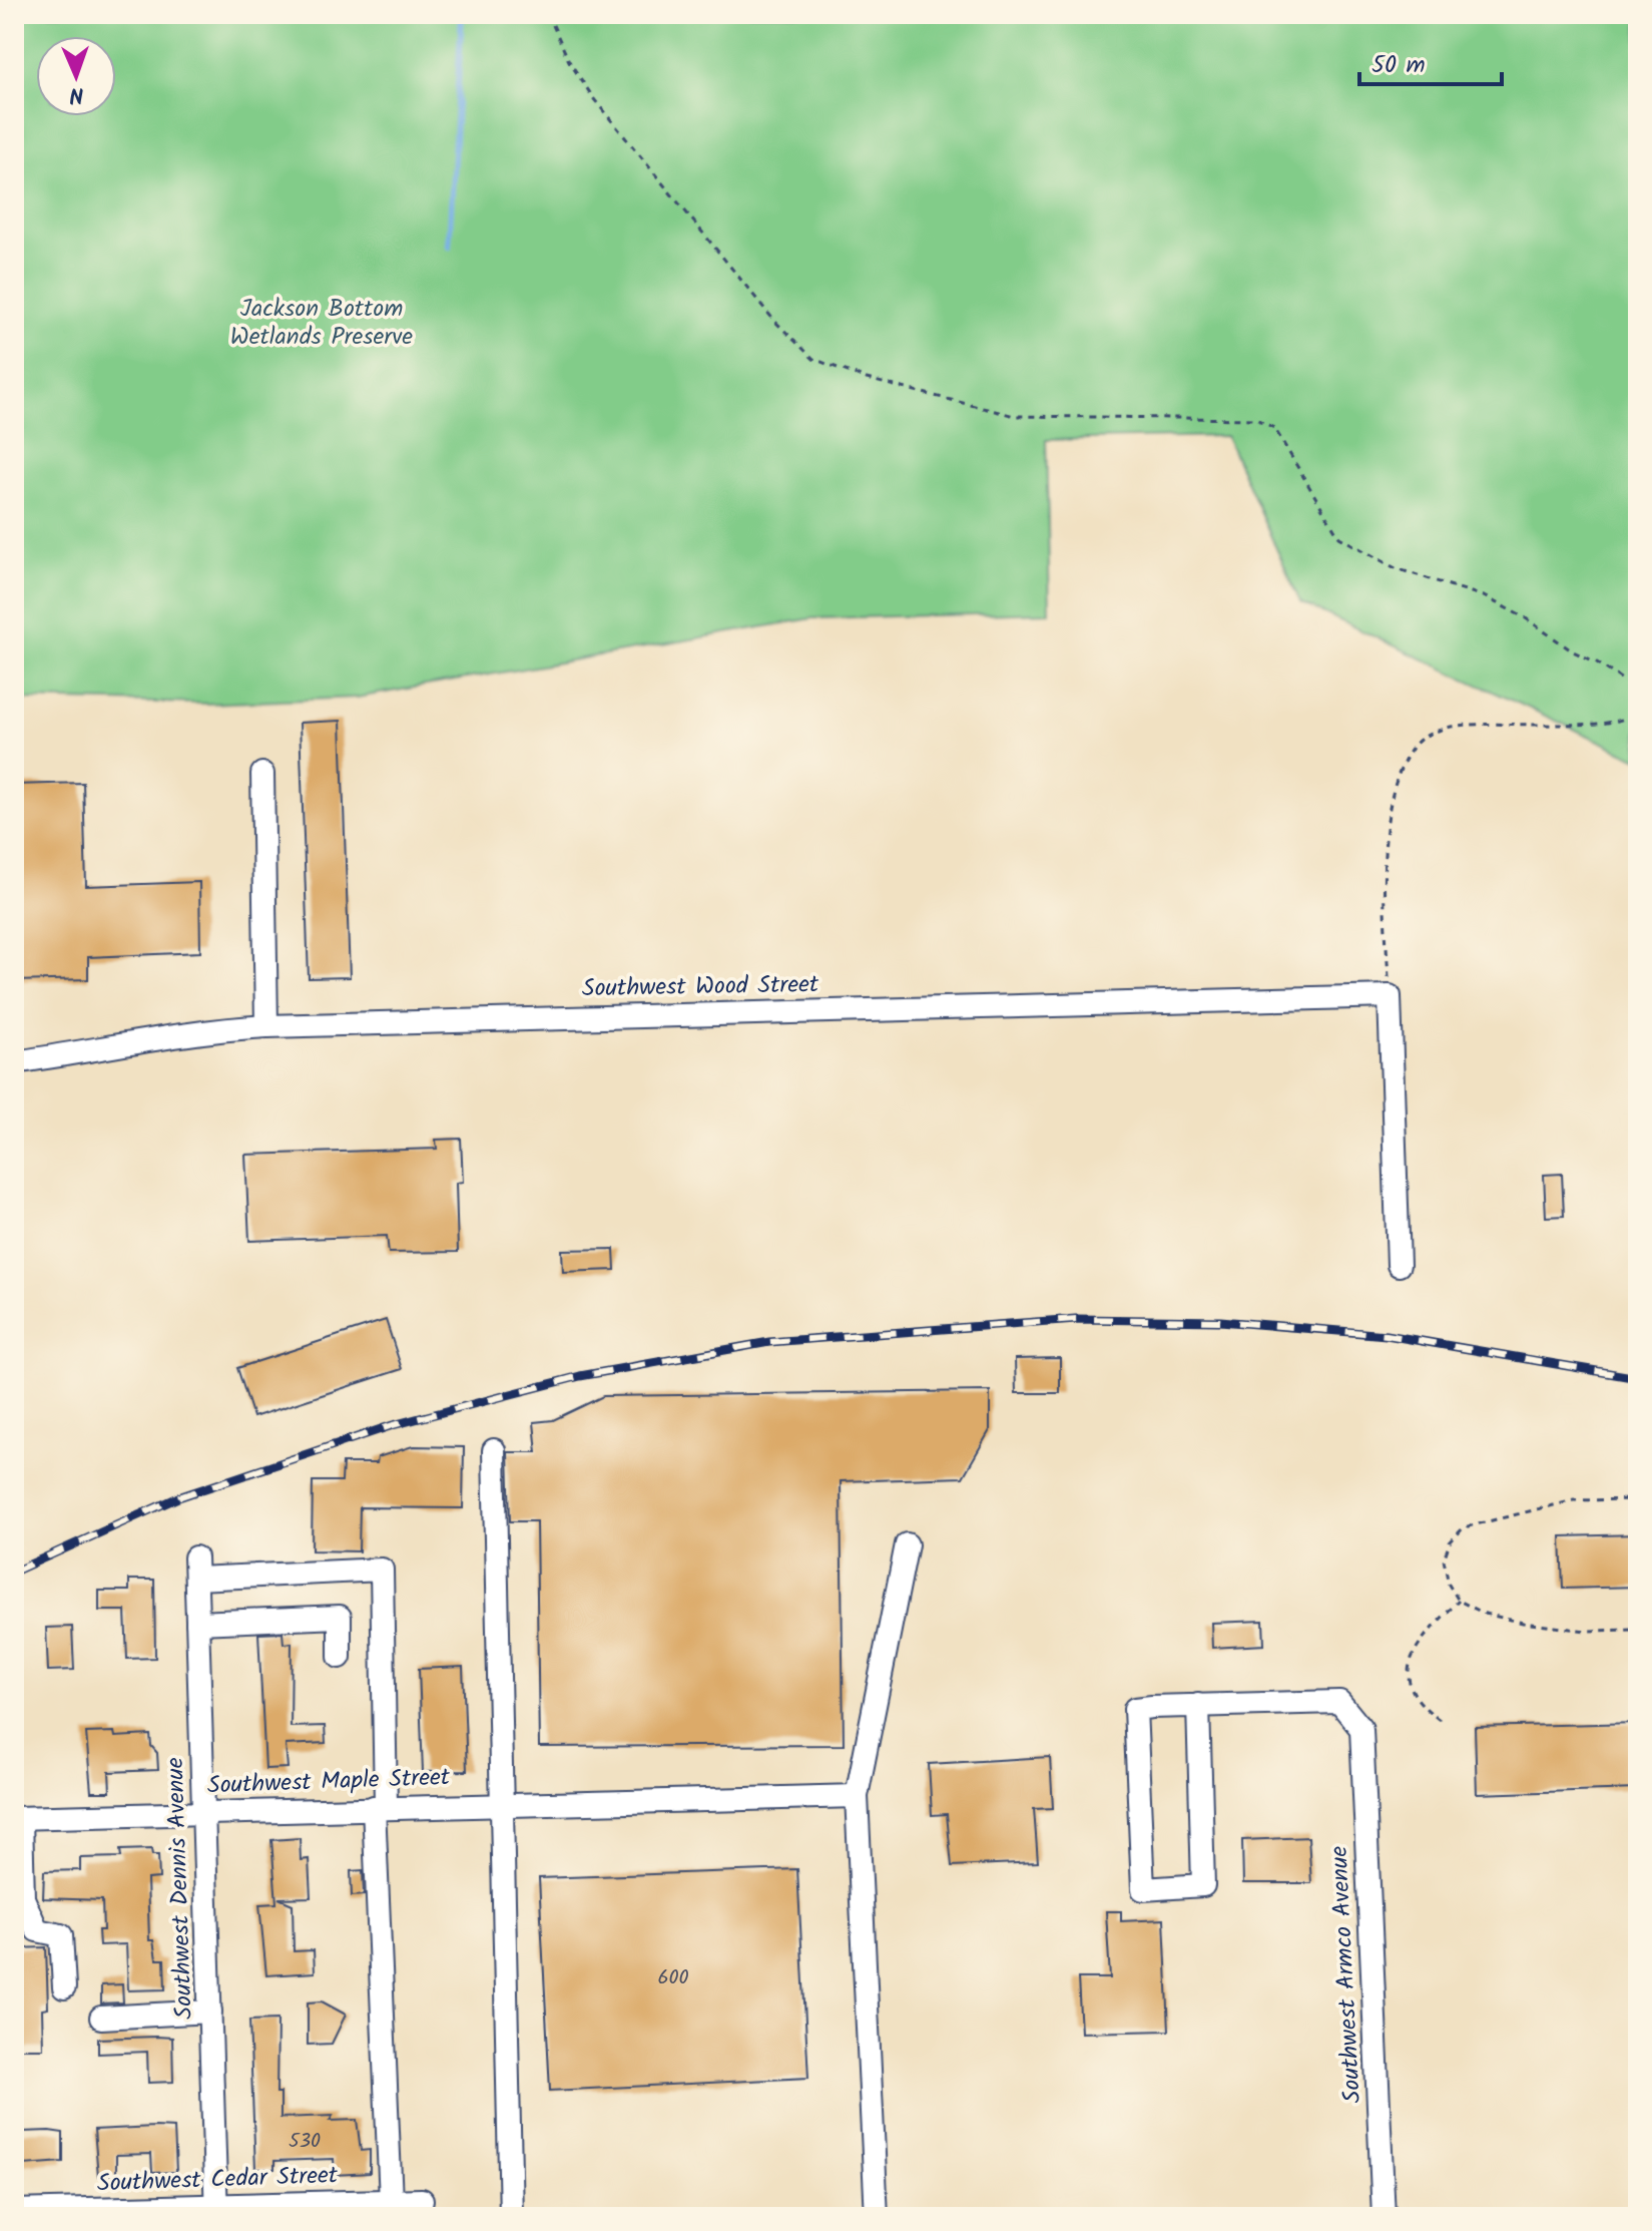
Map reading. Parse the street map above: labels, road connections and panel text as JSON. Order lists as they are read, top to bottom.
{
  "streets": {
    "street": [
      "Southwest Wood Street",
      "Southwest Maple Street",
      "Southwest Dennis Avenue",
      "Southwest Armco Avenue",
      "Southwest Cedar Street"
    ]
  },
  "crossings": [
    ["Southwest Maple Street", "Southwest Dennis Avenue"],
    ["Southwest Dennis Avenue", "Southwest Cedar Street"]
  ],
  "parks": ["Jackson Bottom Wetlands Preserve"],
  "house_numbers": ["600", "530"],
  "scale_bar": "50 m",
  "north": "bottom"
}
